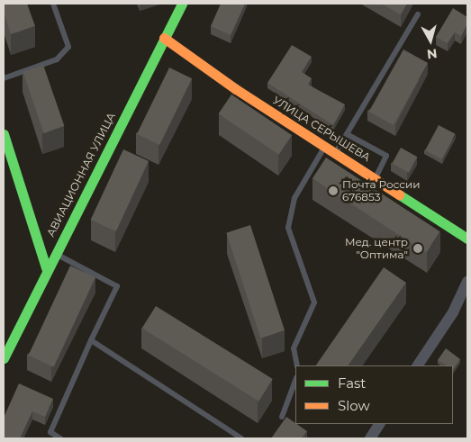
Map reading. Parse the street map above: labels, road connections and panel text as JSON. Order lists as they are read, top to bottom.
{
  "streets": {
    "street": ["УЛИЦА СЕРЫШЕВА", "АВИАЦИОННАЯ УЛИЦА"]
  },
  "crossings": [
    ["УЛИЦА СЕРЫШЕВА", "АВИАЦИОННАЯ УЛИЦА"]
  ],
  "places": ["Почта России 676853", "Мед. центр \"Оптима\""],
  "legend": ["Fast", "Slow"],
  "north": "bottom"
}
